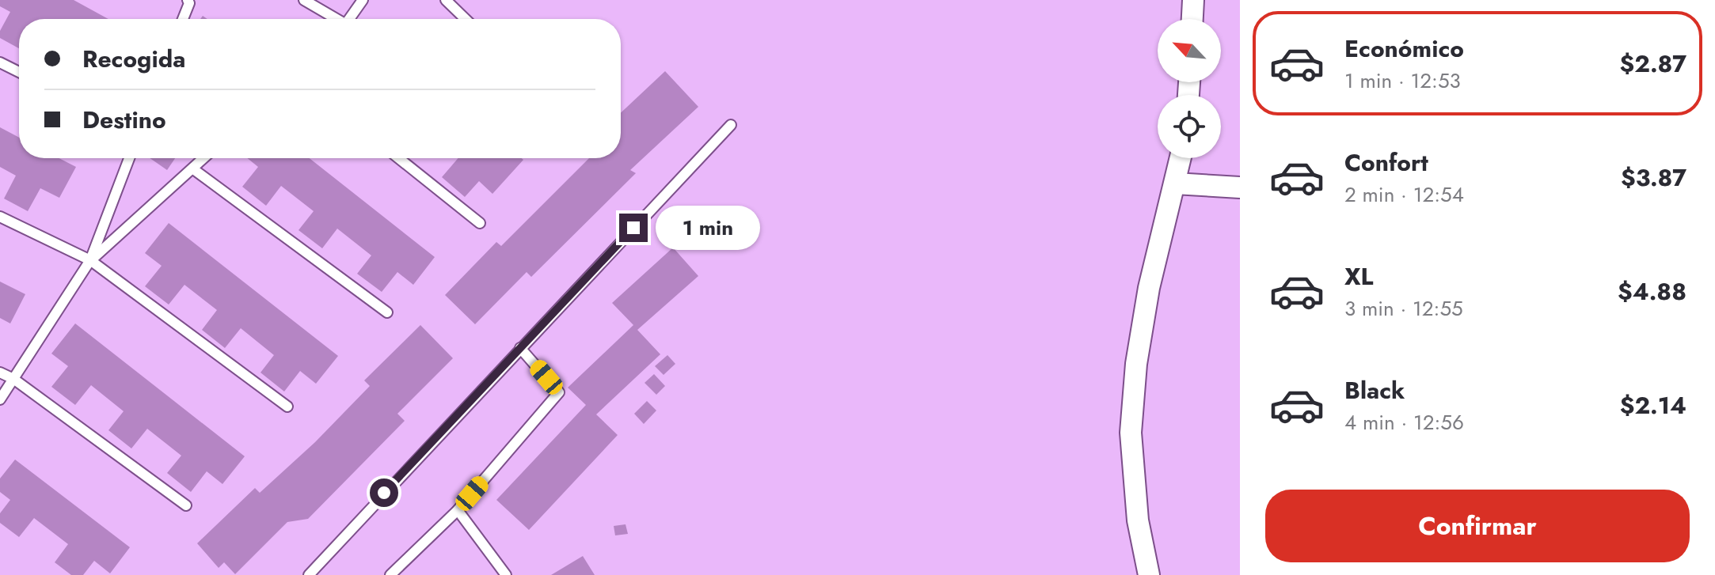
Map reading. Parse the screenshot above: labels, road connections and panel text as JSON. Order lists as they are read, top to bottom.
{
  "north": "top left",
  "page": {
    "list": [
      {
        "name": "Económico",
        "note": "1 min · 12:53",
        "value": "$2.87"
      },
      {
        "name": "Confort",
        "note": "2 min · 12:54",
        "value": "$3.87"
      },
      {
        "name": "XL",
        "note": "3 min · 12:55",
        "value": "$4.88"
      },
      {
        "name": "Black",
        "note": "4 min · 12:56",
        "value": "$2.14"
      }
    ],
    "banner": ["Recogida", "Destino"],
    "bubble": "1 min",
    "buttons": "Confirmar"
  }
}
